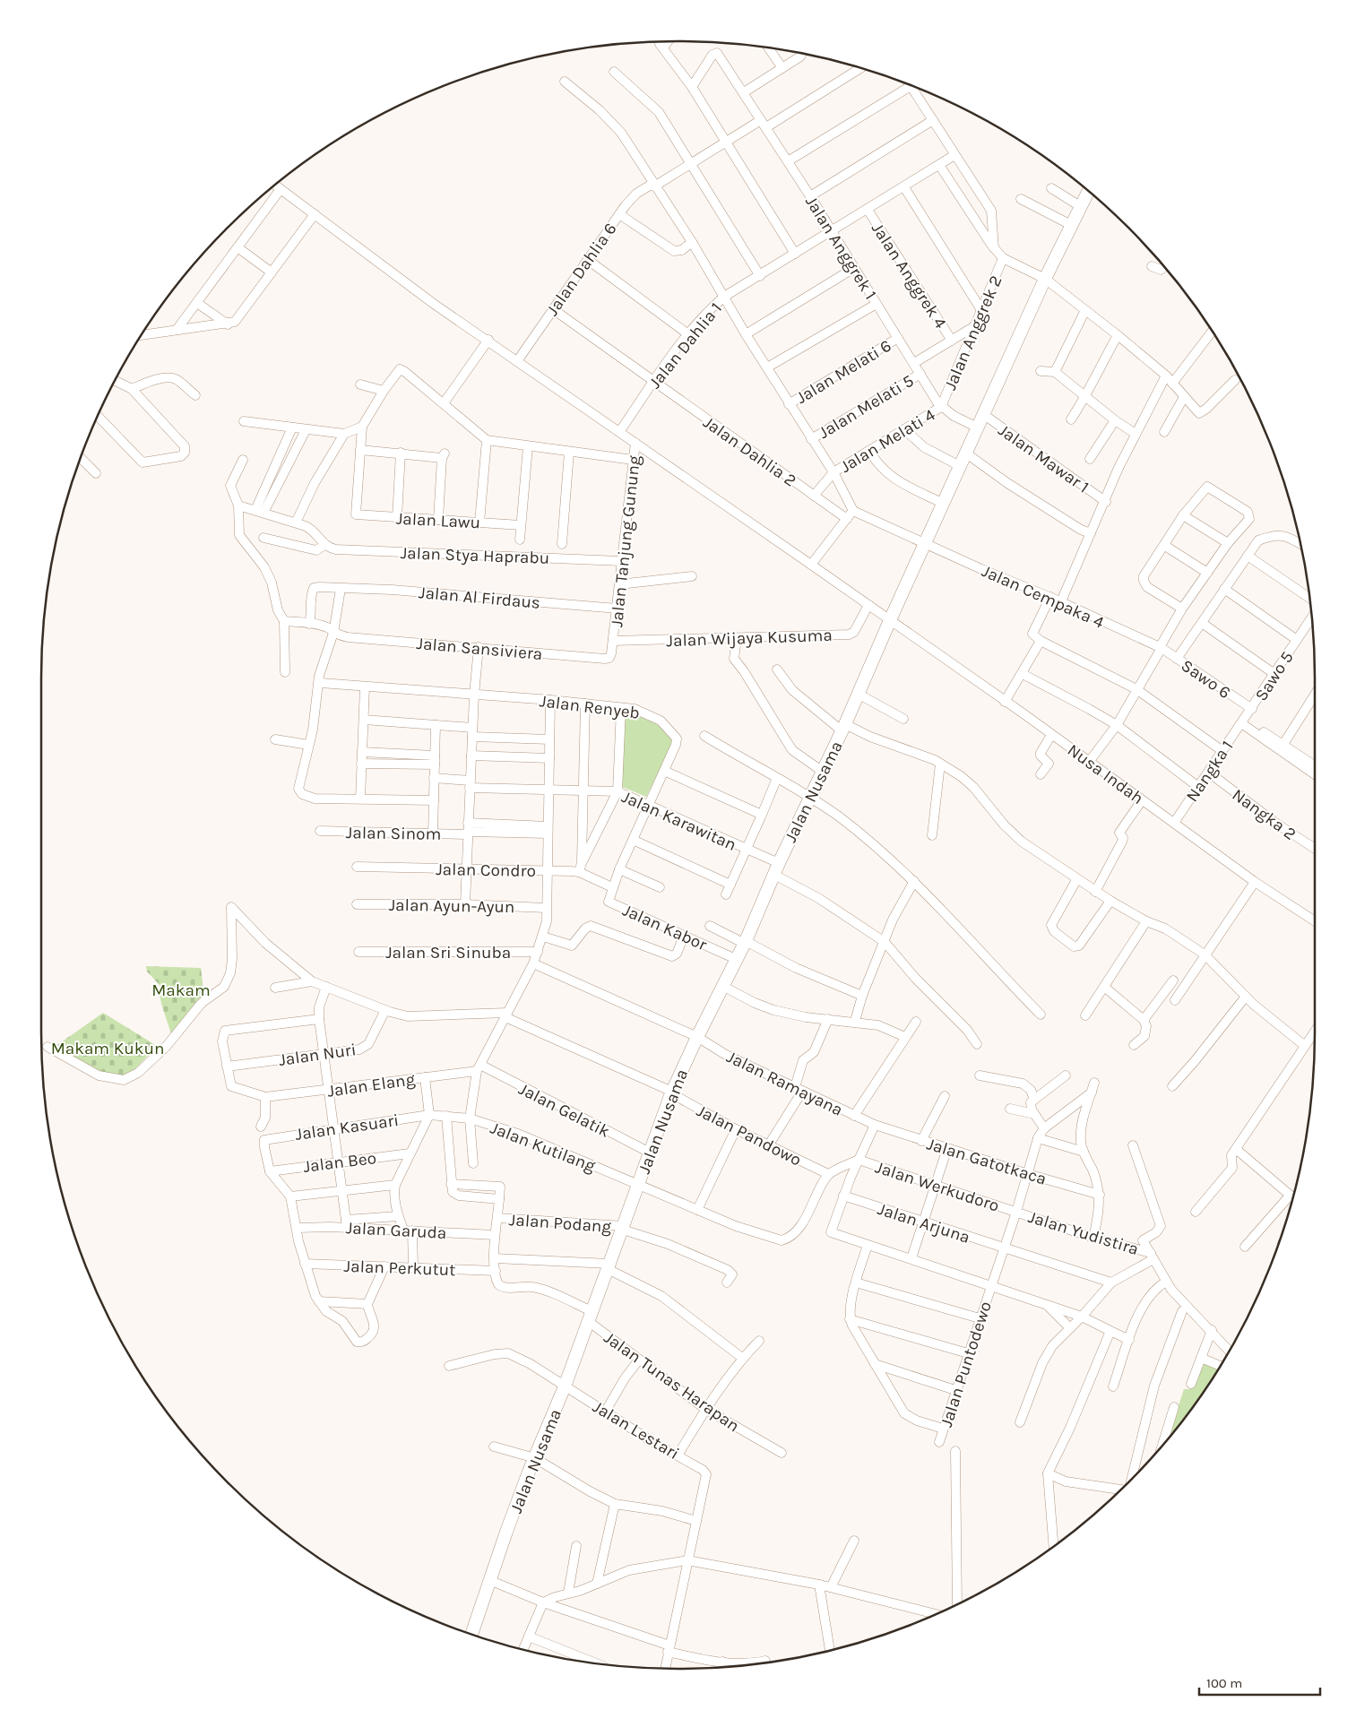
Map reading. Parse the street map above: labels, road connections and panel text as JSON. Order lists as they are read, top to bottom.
{
  "streets": {
    "street": [
      "Jalan Anggrek 1",
      "Jalan Dahlia 6",
      "Jalan Anggrek 4",
      "Jalan Anggrek 2",
      "Jalan Dahlia 1",
      "Jalan Melati 6",
      "Jalan Melati 5",
      "Jalan Melati 4",
      "Jalan Dahlia 2",
      "Jalan Mawar 1",
      "Jalan Lawu",
      "Jalan Tanjung Gunung",
      "Jalan Stya Haprabu",
      "Jalan Cempaka 4",
      "Jalan Al Firdaus",
      "Jalan Wijaya Kusuma",
      "Jalan Sansiviera",
      "Sawo 5",
      "Sawo 6",
      "Jalan Renyeb",
      "Nangka 1",
      "Nusa Indah",
      "Jalan Nusama",
      "Nangka 2",
      "Jalan Karawitan",
      "Jalan Sinom",
      "Jalan Condro",
      "Jalan Ayun-Ayun",
      "Jalan Kabor",
      "Jalan Sri Sinuba",
      "Jalan Nuri",
      "Jalan Ramayana",
      "Jalan Elang",
      "Jalan Gelatik",
      "Jalan Kasuari",
      "Jalan Pandowo",
      "Jalan Kutilang",
      "Jalan Gatotkaca",
      "Jalan Beo",
      "Jalan Werkudoro",
      "Jalan Podang",
      "Jalan Arjuna",
      "Jalan Garuda",
      "Jalan Yudistira",
      "Jalan Perkutut",
      "Jalan Puntodewo",
      "Jalan Tunas Harapan",
      "Jalan Lestari"
    ]
  },
  "crossings": [
    ["Jalan Anggrek 1", "Jalan Dahlia 6"],
    ["Jalan Anggrek 1", "Jalan Anggrek 2"],
    ["Jalan Anggrek 1", "Jalan Dahlia 1"],
    ["Jalan Anggrek 1", "Jalan Melati 6"],
    ["Jalan Anggrek 1", "Jalan Melati 5"],
    ["Jalan Anggrek 1", "Jalan Melati 4"],
    ["Jalan Anggrek 1", "Jalan Nusama"],
    ["Jalan Dahlia 6", "Jalan Dahlia 2"],
    ["Jalan Dahlia 6", "Nusa Indah"],
    ["Jalan Anggrek 4", "Jalan Dahlia 1"],
    ["Jalan Anggrek 2", "Jalan Melati 4"],
    ["Jalan Dahlia 1", "Jalan Dahlia 2"],
    ["Jalan Dahlia 1", "Nusa Indah"],
    ["Jalan Melati 4", "Jalan Dahlia 2"],
    ["Jalan Mawar 1", "Jalan Nusama"],
    ["Jalan Tanjung Gunung", "Jalan Stya Haprabu"],
    ["Jalan Tanjung Gunung", "Jalan Al Firdaus"],
    ["Jalan Tanjung Gunung", "Jalan Wijaya Kusuma"],
    ["Jalan Tanjung Gunung", "Jalan Sansiviera"],
    ["Jalan Tanjung Gunung", "Nusa Indah"],
    ["Jalan Cempaka 4", "Sawo 6"],
    ["Jalan Cempaka 4", "Jalan Nusama"],
    ["Jalan Al Firdaus", "Jalan Sansiviera"],
    ["Jalan Wijaya Kusuma", "Jalan Sansiviera"],
    ["Jalan Wijaya Kusuma", "Nusa Indah"],
    ["Sawo 5", "Sawo 6"],
    ["Sawo 5", "Nangka 1"],
    ["Jalan Renyeb", "Jalan Karawitan"],
    ["Jalan Renyeb", "Jalan Condro"],
    ["Jalan Renyeb", "Jalan Kabor"],
    ["Nangka 1", "Nusa Indah"],
    ["Nangka 1", "Nangka 2"],
    ["Nusa Indah", "Jalan Nusama"],
    ["Jalan Nusama", "Jalan Karawitan"],
    ["Jalan Nusama", "Jalan Kabor"],
    ["Jalan Nusama", "Jalan Ramayana"],
    ["Jalan Nusama", "Jalan Gelatik"],
    ["Jalan Nusama", "Jalan Pandowo"],
    ["Jalan Nusama", "Jalan Kutilang"],
    ["Jalan Nusama", "Jalan Podang"],
    ["Jalan Nusama", "Jalan Tunas Harapan"],
    ["Jalan Nusama", "Jalan Lestari"],
    ["Jalan Condro", "Jalan Kabor"],
    ["Jalan Ramayana", "Jalan Gatotkaca"],
    ["Jalan Elang", "Jalan Gelatik"],
    ["Jalan Kasuari", "Jalan Kutilang"],
    ["Jalan Kasuari", "Jalan Beo"],
    ["Jalan Pandowo", "Jalan Kutilang"],
    ["Jalan Gatotkaca", "Jalan Puntodewo"],
    ["Jalan Werkudoro", "Jalan Yudistira"],
    ["Jalan Werkudoro", "Jalan Puntodewo"],
    ["Jalan Arjuna", "Jalan Puntodewo"],
    ["Jalan Yudistira", "Jalan Puntodewo"],
    ["Jalan Perkutut", "Jalan Tunas Harapan"]
  ],
  "parks": ["Makam", "Makam Kukun"],
  "scale_bar": "100 m"
}
